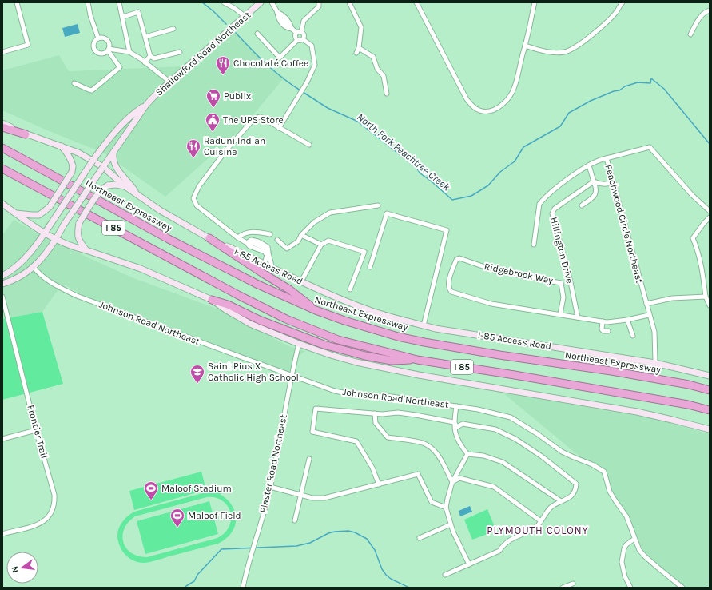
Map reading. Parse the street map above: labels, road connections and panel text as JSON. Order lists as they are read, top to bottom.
{
  "streets": {
    "highway": ["Northeast Expressway", "I 85"],
    "main road": ["Shallowford Road Northeast", "I-85 Access Road"],
    "street": [
      "Peachwood Circle Northeast",
      "Hillington Drive",
      "Ridgebrook Way",
      "Johnson Road Northeast",
      "Frontier Trail",
      "Plaster Road Northeast"
    ]
  },
  "crossings": [
    ["Shallowford Road Northeast", "I-85 Access Road"],
    ["Shallowford Road Northeast", "Johnson Road Northeast"],
    ["Peachwood Circle Northeast", "Hillington Drive"],
    ["Peachwood Circle Northeast", "I-85 Access Road"],
    ["Peachwood Circle Northeast", "Ridgebrook Way"],
    ["Hillington Drive", "Ridgebrook Way"],
    ["Johnson Road Northeast", "Plaster Road Northeast"]
  ],
  "districts": ["PLYMOUTH COLONY"],
  "water": ["North Fork Peachtree Creek"],
  "places": {
    "restaurant": ["ChocoLaté Coffee", "Raduni Indian Cuisine"],
    "supermarket": ["Publix"],
    "public building": ["The UPS Store"],
    "school or university": ["Saint Pius X Catholic High School"],
    "sports": ["Maloof Stadium", "Maloof Field"]
  },
  "north": "left"
}
